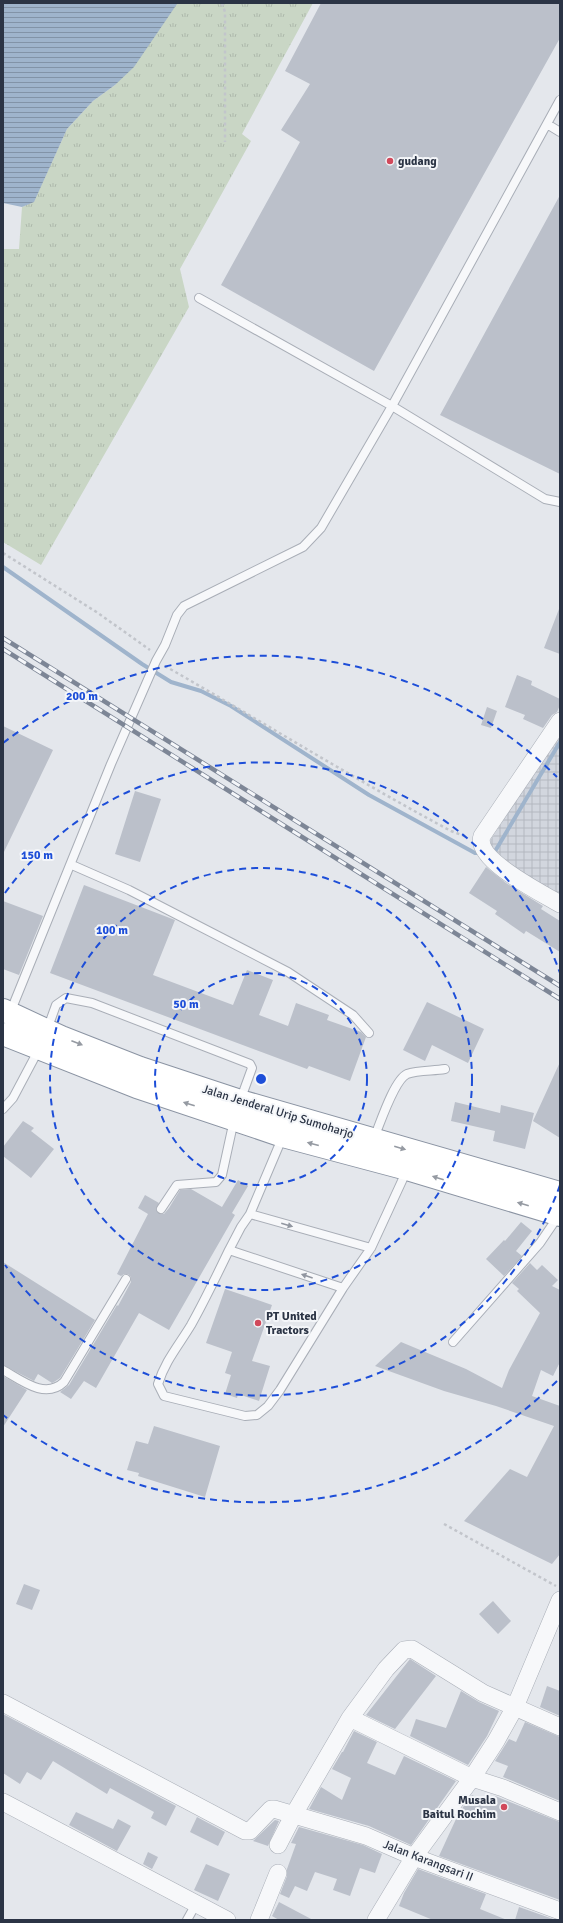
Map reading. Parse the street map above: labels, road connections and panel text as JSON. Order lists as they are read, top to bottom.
{
  "streets": {
    "highway": ["Jalan Jenderal Urip Sumoharjo"],
    "street": ["Jalan Karangsari II"]
  },
  "places": ["gudang", "PT United Tractors", "Musala Baitul Rochim"],
  "rings": [
    "200 m",
    "150 m",
    "100 m",
    "50 m"
  ]
}
